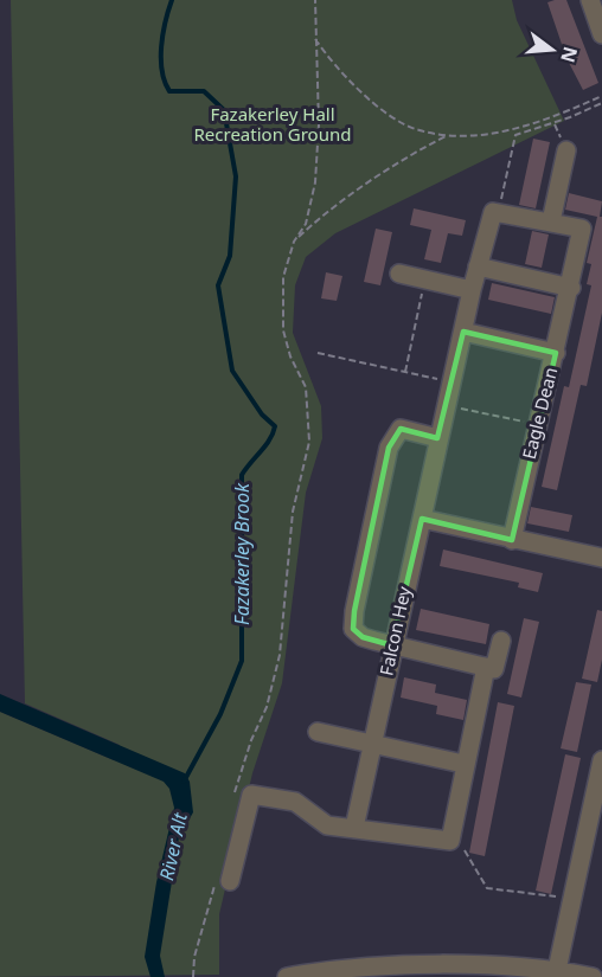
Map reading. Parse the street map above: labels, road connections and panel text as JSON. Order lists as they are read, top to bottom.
{
  "streets": {
    "street": ["Eagle Dean", "Falcon Hey"]
  },
  "crossings": [
    ["Eagle Dean", "Falcon Hey"]
  ],
  "water": ["Fazakerley Brook", "River Alt"],
  "parks": ["Fazakerley Hall Recreation Ground"],
  "north": "right"
}
